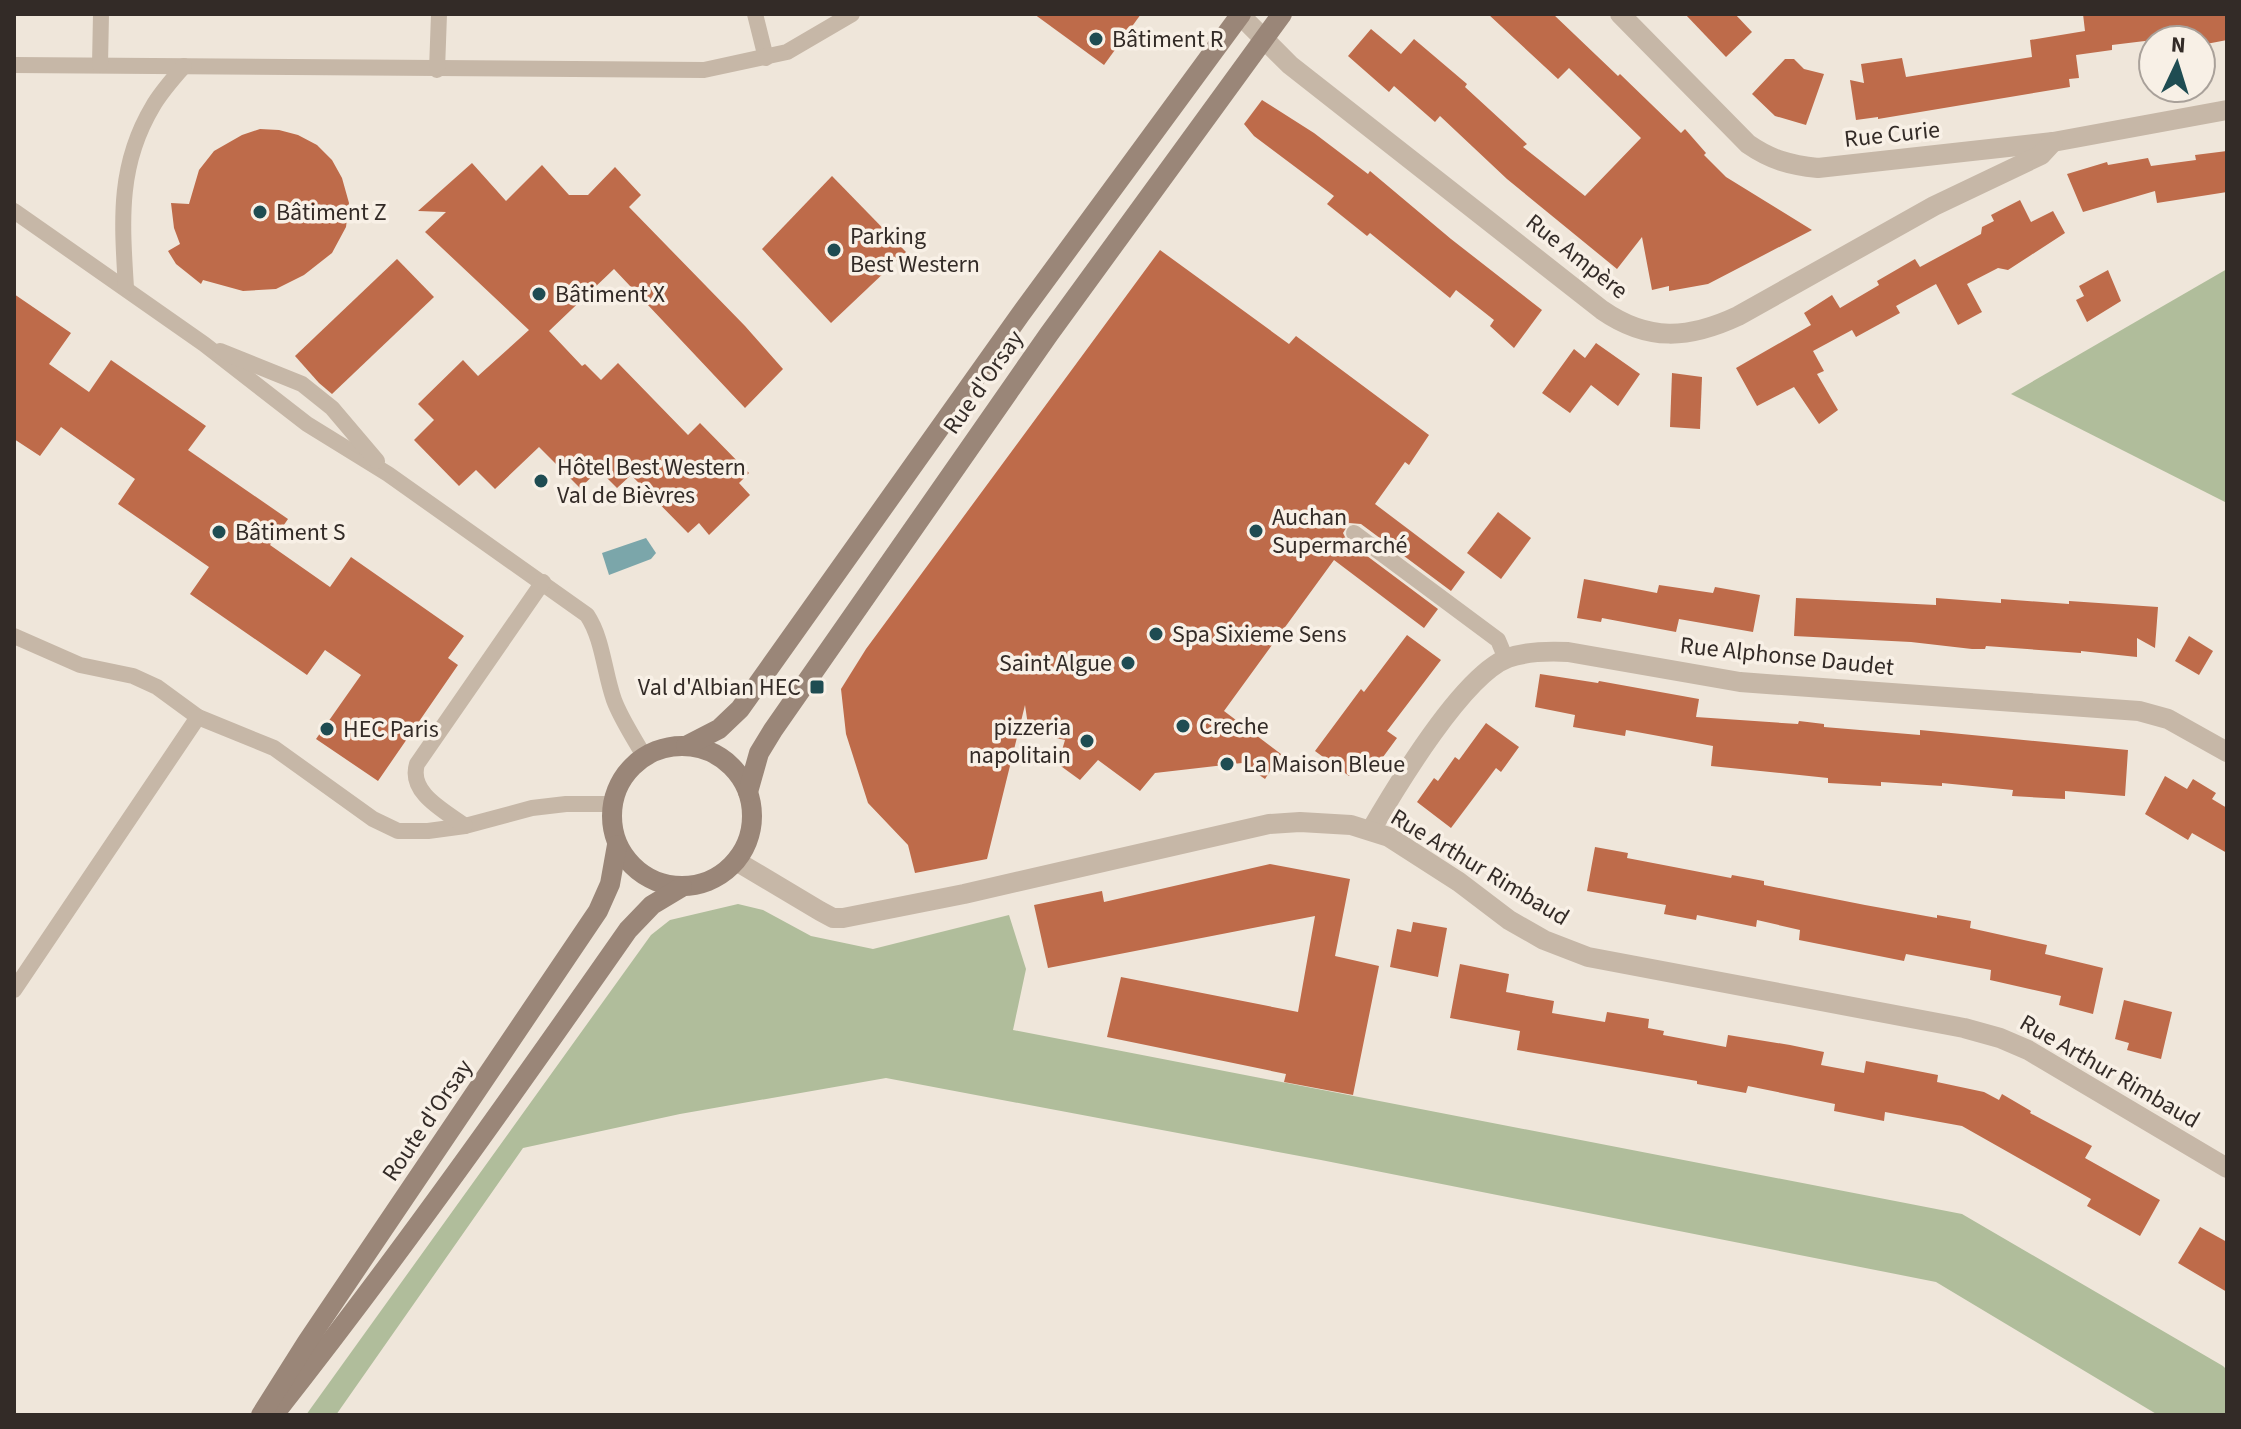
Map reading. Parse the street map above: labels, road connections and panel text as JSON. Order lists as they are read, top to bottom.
{
  "streets": {
    "main road": ["Rue d'Orsay", "Route d'Orsay"],
    "street": [
      "Rue Curie",
      "Rue Ampère",
      "Rue Alphonse Daudet",
      "Rue Arthur Rimbaud"
    ]
  },
  "crossings": [
    ["Rue Curie", "Rue Ampère"],
    ["Rue Ampère", "Rue d'Orsay"],
    ["Rue d'Orsay", "Rue Arthur Rimbaud"],
    ["Rue d'Orsay", "Route d'Orsay"],
    ["Rue Alphonse Daudet", "Rue Arthur Rimbaud"],
    ["Rue Arthur Rimbaud", "Route d'Orsay"]
  ],
  "places": {
    "other": [
      "Bâtiment R",
      "Bâtiment Z",
      "Parking Best Western",
      "Bâtiment X",
      "Hôtel Best Western Val de Bièvres",
      "Auchan Supermarché",
      "Bâtiment S",
      "Spa Sixieme Sens",
      "Saint Algue",
      "Creche",
      "HEC Paris",
      "pizzeria napolitain",
      "La Maison Bleue"
    ],
    "transit": ["Val d'Albian HEC"]
  },
  "north": "top"
}
